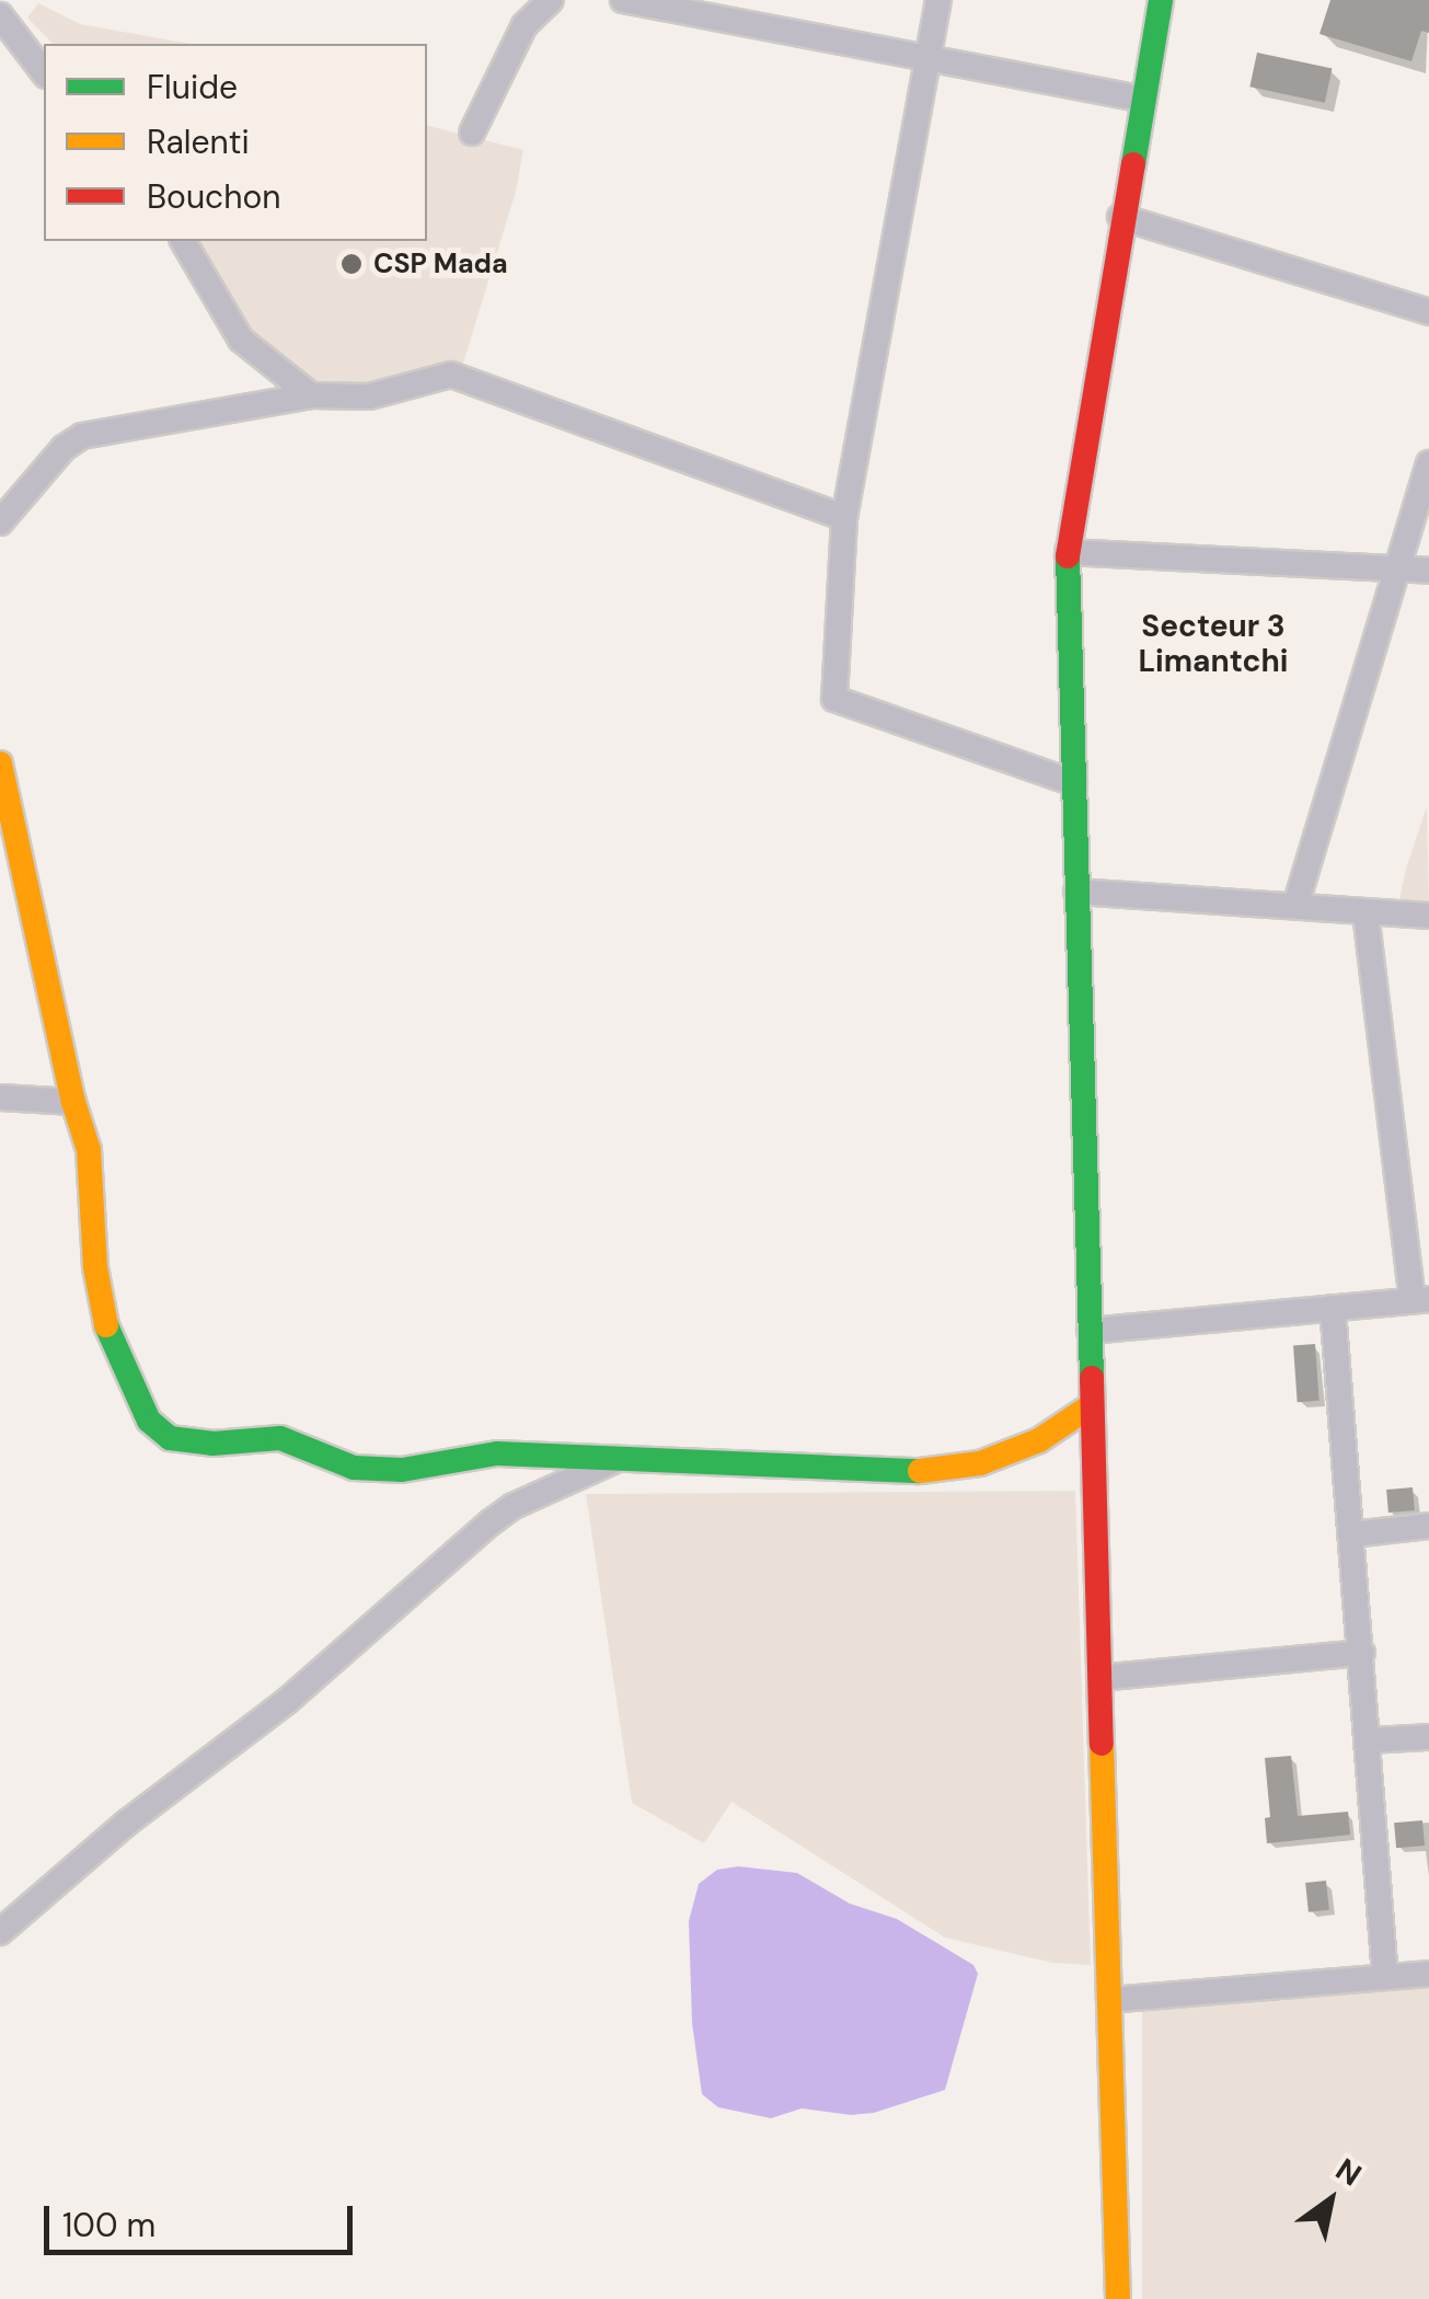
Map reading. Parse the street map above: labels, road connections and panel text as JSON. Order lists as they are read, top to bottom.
{
  "districts": ["Secteur 3 Limantchi"],
  "places": ["CSP Mada"],
  "legend": ["Fluide", "Ralenti", "Bouchon"],
  "scale_bar": "100 m",
  "north": "top right"
}
